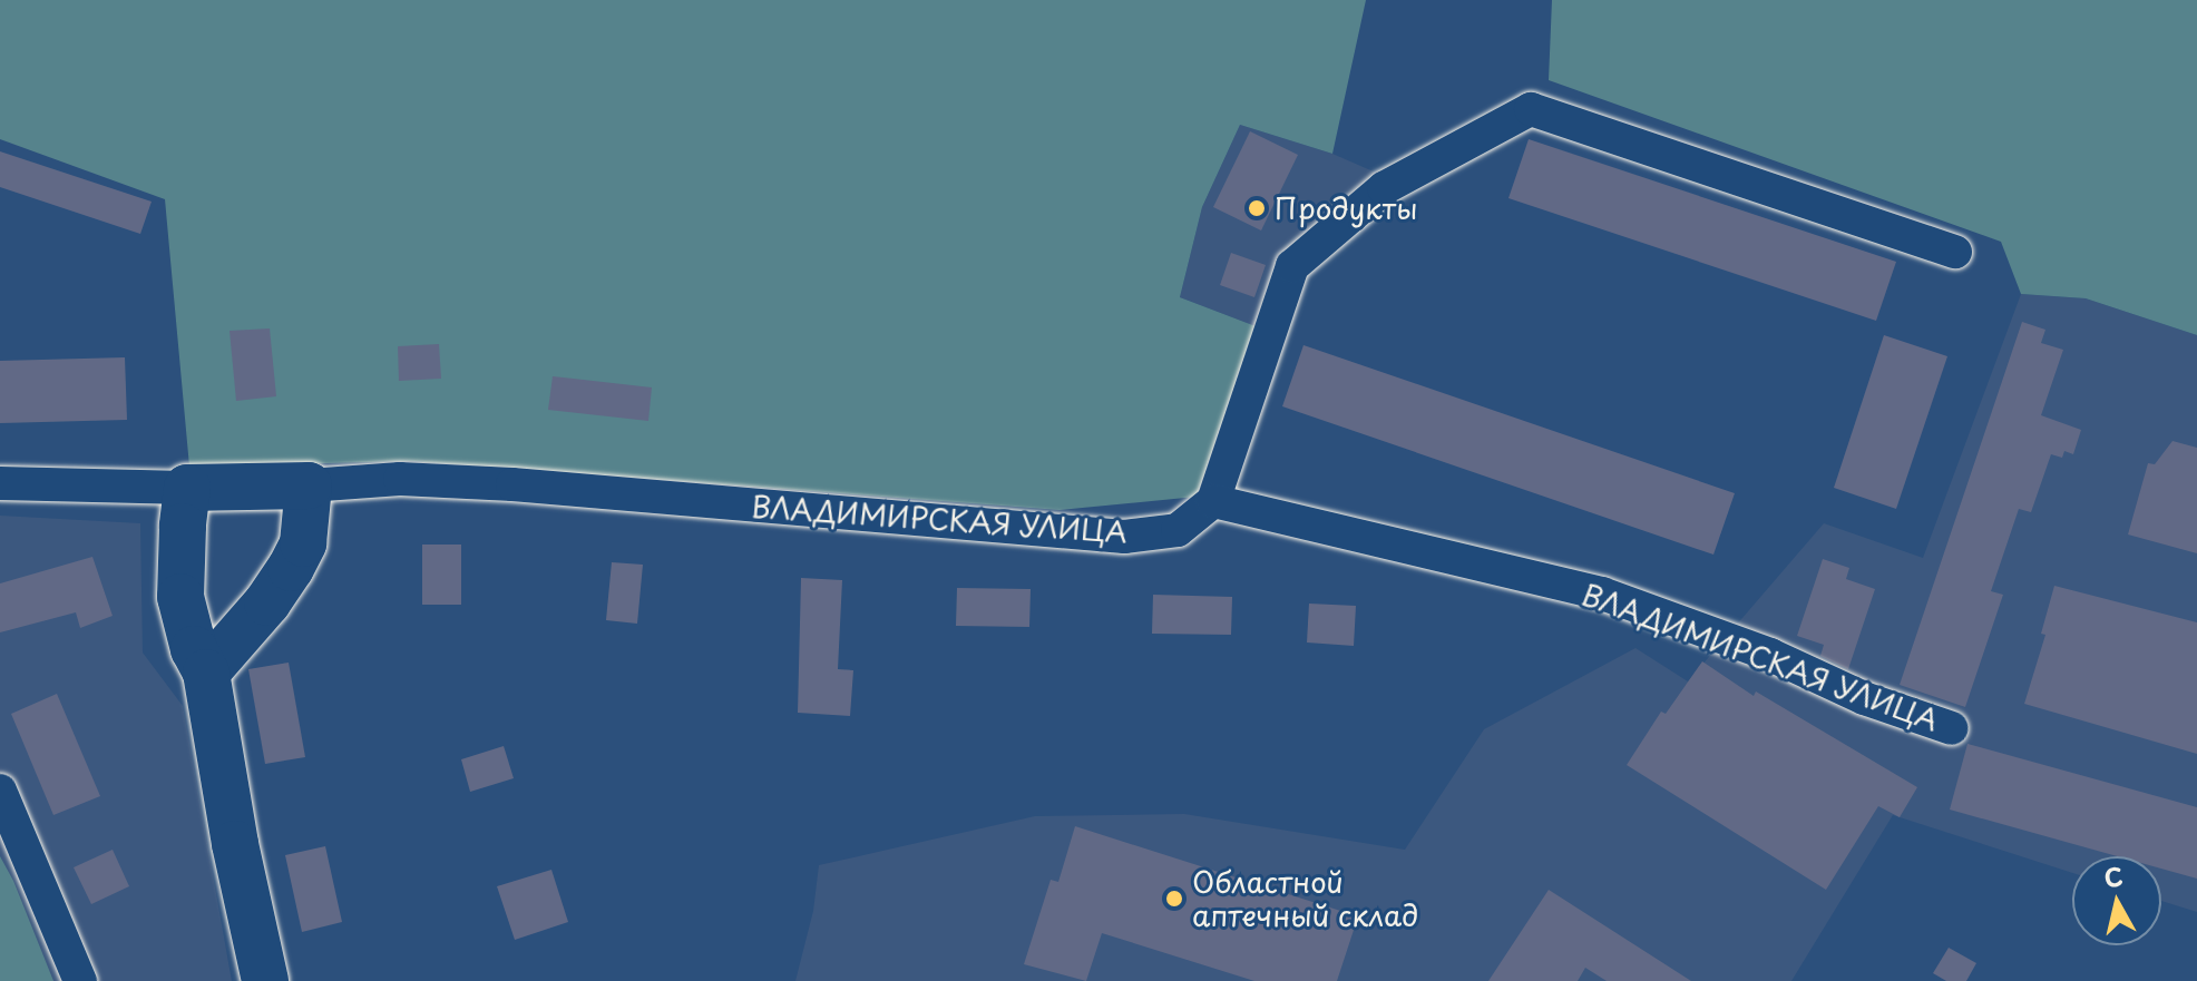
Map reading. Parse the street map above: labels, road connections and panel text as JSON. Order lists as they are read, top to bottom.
{
  "streets": {
    "street": ["ВЛАДИМИРСКАЯ УЛИЦА"]
  },
  "places": ["Продукты", "Областной аптечный склад"],
  "north": "top"
}
